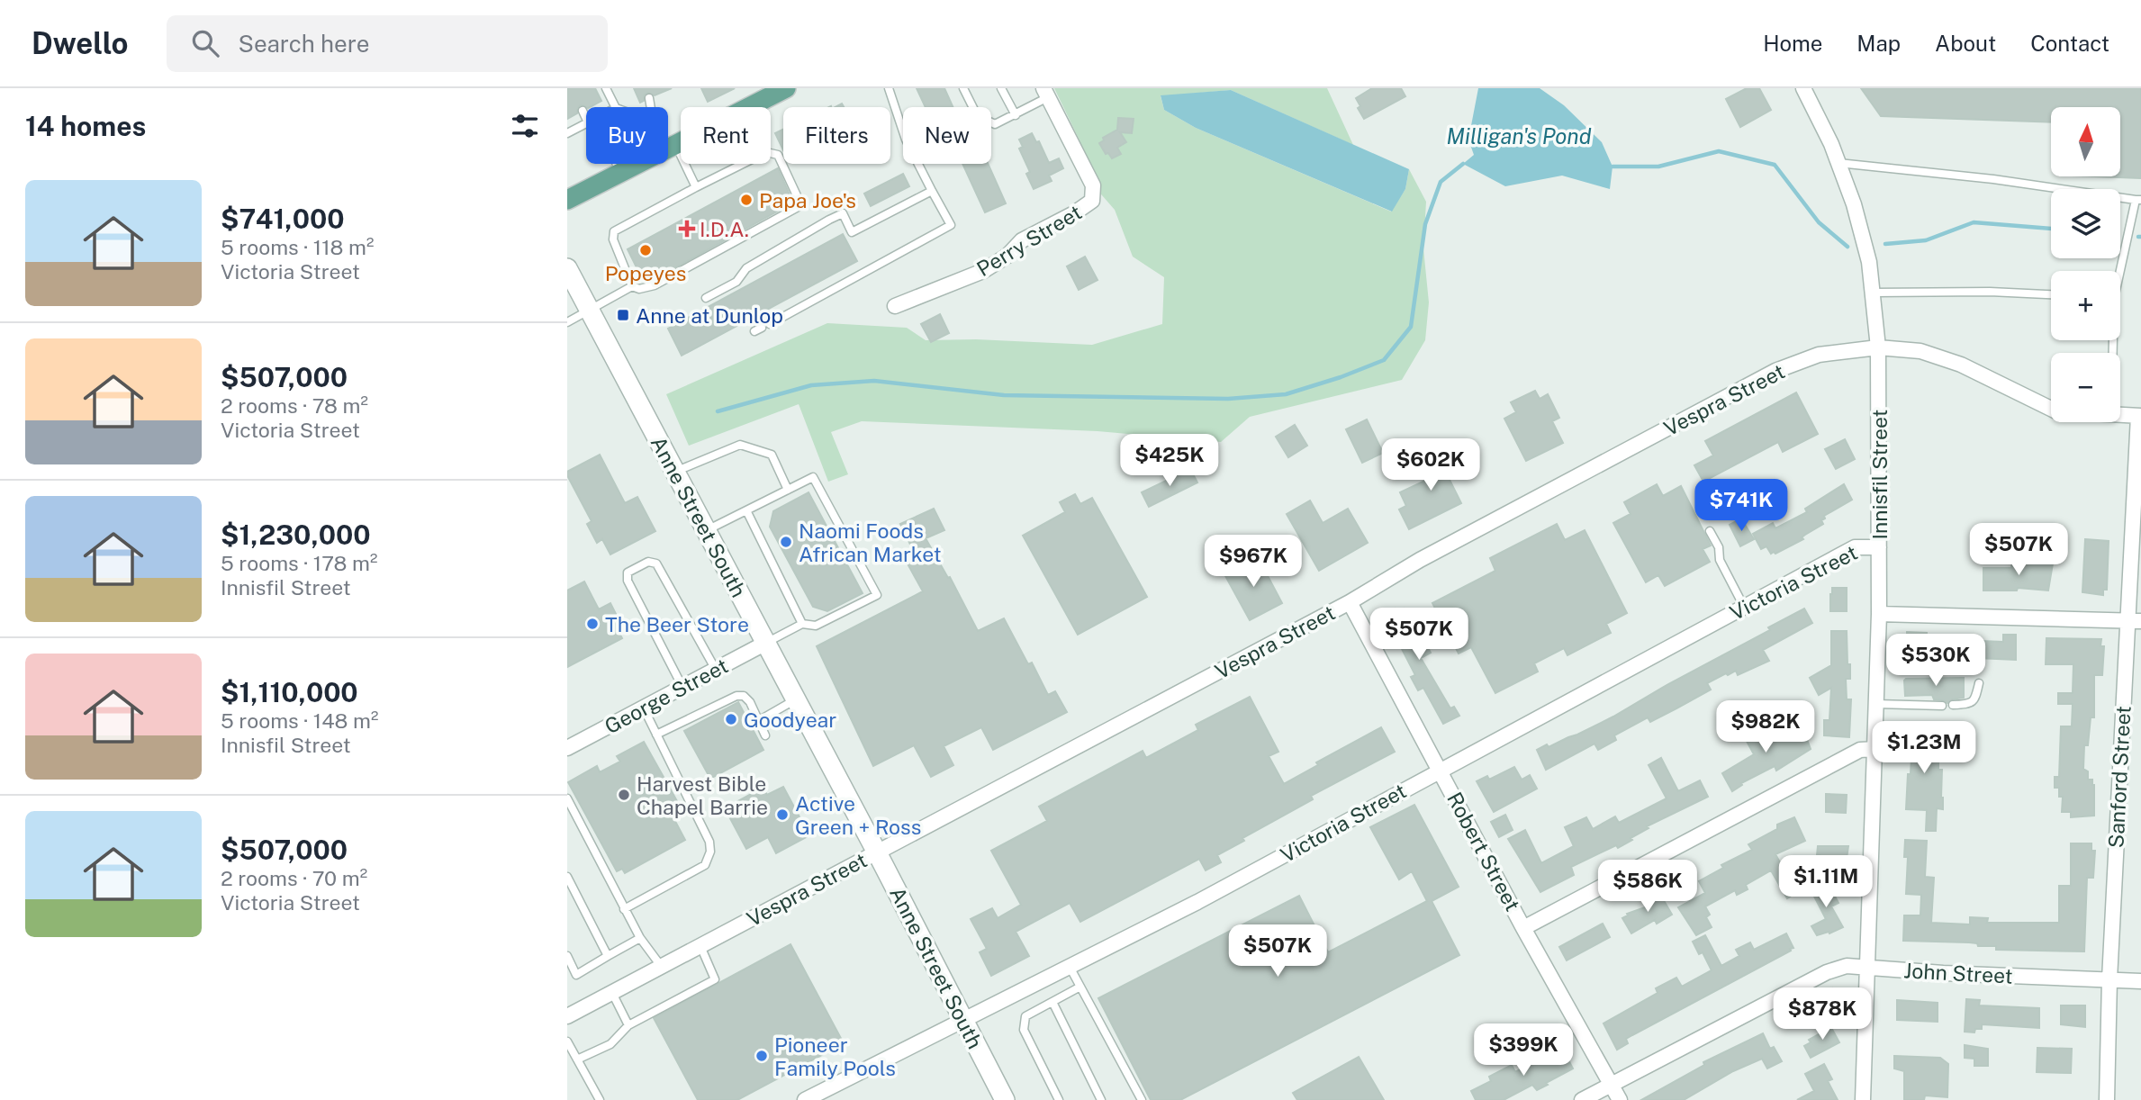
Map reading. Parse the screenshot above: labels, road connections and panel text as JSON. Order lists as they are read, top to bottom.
{
  "streets": {
    "street": [
      "Perry Street",
      "Vespra Street",
      "Innisfil Street",
      "Anne Street South",
      "Victoria Street",
      "George Street",
      "Sanford Street",
      "Robert Street",
      "John Street"
    ]
  },
  "crossings": [
    ["Vespra Street", "Innisfil Street"],
    ["Vespra Street", "Anne Street South"],
    ["Vespra Street", "Sanford Street"],
    ["Vespra Street", "Robert Street"],
    ["Innisfil Street", "Victoria Street"],
    ["Innisfil Street", "John Street"],
    ["Anne Street South", "Victoria Street"],
    ["Anne Street South", "George Street"],
    ["Victoria Street", "Robert Street"],
    ["Sanford Street", "John Street"],
    ["Robert Street", "John Street"]
  ],
  "water": ["Milligan's Pond"],
  "places": {
    "other": [
      "Papa Joe's",
      "Popeyes",
      "Naomi Foods African Market",
      "The Beer Store",
      "Goodyear",
      "Harvest Bible Chapel Barrie",
      "Active Green + Ross",
      "Pioneer Family Pools"
    ],
    "health": ["I.D.A."],
    "transit": ["Anne at Dunlop"]
  },
  "north": "top",
  "page": {
    "header": "Dwello",
    "search": "Search here",
    "nav": [
      "Home",
      "Map",
      "About",
      "Contact"
    ],
    "heading": "14 homes",
    "map_buttons": ["+", "−"],
    "chip": [
      "Buy",
      "Rent",
      "Filters",
      "New"
    ],
    "list": [
      {
        "name": "$741,000",
        "note": "5 rooms · 118 m² · Victoria Street"
      },
      {
        "name": "$507,000",
        "note": "2 rooms · 78 m² · Victoria Street"
      },
      {
        "name": "$1,230,000",
        "note": "5 rooms · 178 m² · Innisfil Street"
      },
      {
        "name": "$1,110,000",
        "note": "5 rooms · 148 m² · Innisfil Street"
      },
      {
        "name": "$507,000",
        "note": "2 rooms · 70 m² · Victoria Street"
      }
    ],
    "price": [
      "$425K",
      "$602K",
      "$741K",
      "$507K",
      "$967K",
      "$507K",
      "$530K",
      "$982K",
      "$1.23M",
      "$1.11M",
      "$586K",
      "$507K",
      "$878K",
      "$399K"
    ]
  }
}
